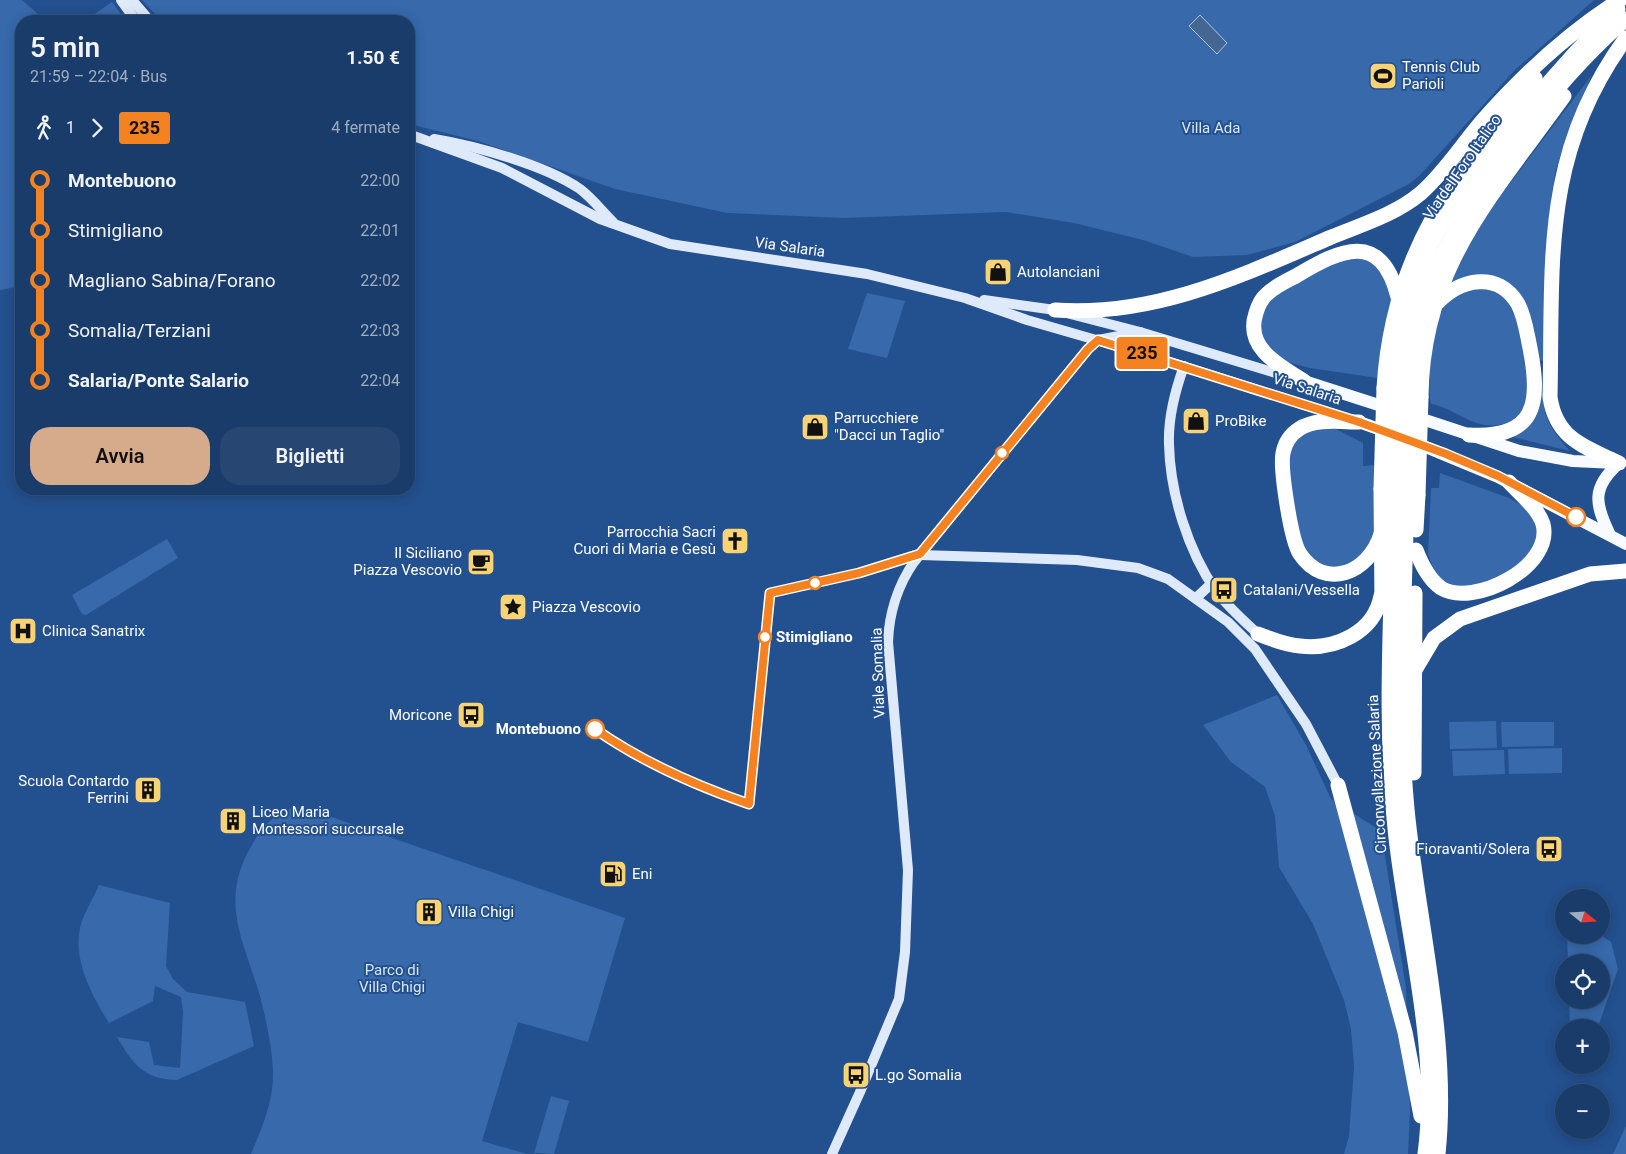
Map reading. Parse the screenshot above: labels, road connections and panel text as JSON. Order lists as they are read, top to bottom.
{
  "streets": {
    "highway": ["Via del Foro Italico", "Circonvallazione Salaria"],
    "main road": ["Via Salaria", "Viale Somalia"]
  },
  "crossings": [
    ["Via del Foro Italico", "Circonvallazione Salaria"],
    ["Via Salaria", "Viale Somalia"]
  ],
  "parks": ["Villa Ada", "Parco di Villa Chigi"],
  "places": {
    "sports": ["Tennis Club Parioli"],
    "shop": ["Autolanciani", "ProBike", "Parrucchiere \"Dacci un Taglio\""],
    "church": ["Parrocchia Sacri Cuori di Maria e Gesù"],
    "cafe": ["Il Siciliano Piazza Vescovio"],
    "bus stop": [
      "Catalani/Vessella",
      "Moricone",
      "Fioravanti/Solera",
      "L.go Somalia"
    ],
    "place": ["Piazza Vescovio"],
    "hospital": ["Clinica Sanatrix"],
    "other": ["Stimigliano", "Montebuono"],
    "building": ["Scuola Contardo Ferrini", "Liceo Maria Montessori succursale", "Villa Chigi"],
    "fuel station": ["Eni"]
  },
  "lines": ["bus line 235"],
  "north": "right",
  "page": {
    "on_map": "235",
    "heading": ["5 min", "21:59 – 22:04 · Bus", "1.50 €"],
    "legs": ["1", "235", "4 fermate"],
    "list": [
      {
        "name": "Montebuono",
        "value": "22:00"
      },
      {
        "name": "Stimigliano",
        "value": "22:01"
      },
      {
        "name": "Magliano Sabina/Forano",
        "value": "22:02"
      },
      {
        "name": "Somalia/Terziani",
        "value": "22:03"
      },
      {
        "name": "Salaria/Ponte Salario",
        "value": "22:04"
      }
    ],
    "buttons": ["Avvia", "Biglietti"],
    "map_buttons": ["+", "−"]
  }
}
